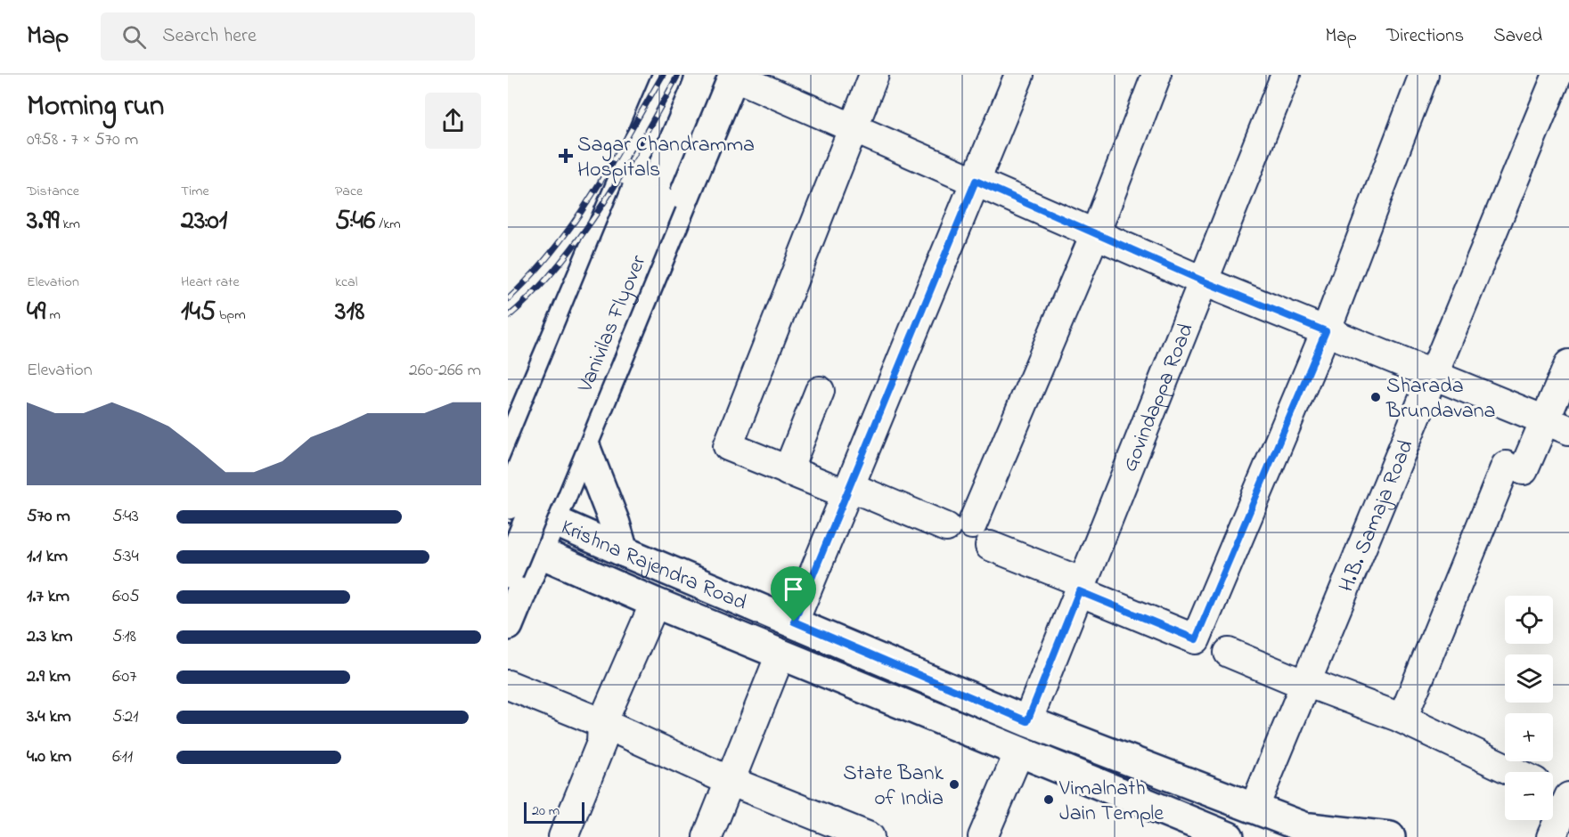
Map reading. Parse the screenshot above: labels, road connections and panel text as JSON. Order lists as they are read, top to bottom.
{
  "streets": {
    "main road": ["Vanivilas Flyover", "Krishna Rajendra Road"],
    "street": ["Govindappa Road", "H.B. Samaja Road"]
  },
  "crossings": [
    ["Vanivilas Flyover", "Krishna Rajendra Road"],
    ["Govindappa Road", "Krishna Rajendra Road"],
    ["H.B. Samaja Road", "Krishna Rajendra Road"]
  ],
  "places": {
    "health": ["Sagar Chandramma Hospitals"],
    "other": ["Sharada Brundavana", "State Bank of India", "Vimalnath Jain Temple"]
  },
  "scale_bar": "20 m",
  "page": {
    "header": "Map",
    "search": "Search here",
    "nav": ["Map", "Directions", "Saved"],
    "heading": ["Morning run", "09:58 · 7 × 570 m"],
    "stats": [
      ["Distance", "3.99 km"],
      ["Time", "23:01"],
      ["Pace", "5:46 /km"],
      ["Elevation", "49 m"],
      ["Heart rate", "145 bpm"],
      ["kcal", "318"]
    ],
    "chart": ["Elevation", "260–266 m"],
    "list": [
      {
        "name": "570 m",
        "note": "5:43"
      },
      {
        "name": "1.1 km",
        "note": "5:34"
      },
      {
        "name": "1.7 km",
        "note": "6:05"
      },
      {
        "name": "2.3 km",
        "note": "5:18"
      },
      {
        "name": "2.9 km",
        "note": "6:07"
      },
      {
        "name": "3.4 km",
        "note": "5:21"
      },
      {
        "name": "4.0 km",
        "note": "6:11"
      }
    ],
    "map_buttons": ["+", "−"],
    "scale": "20 m"
  }
}
